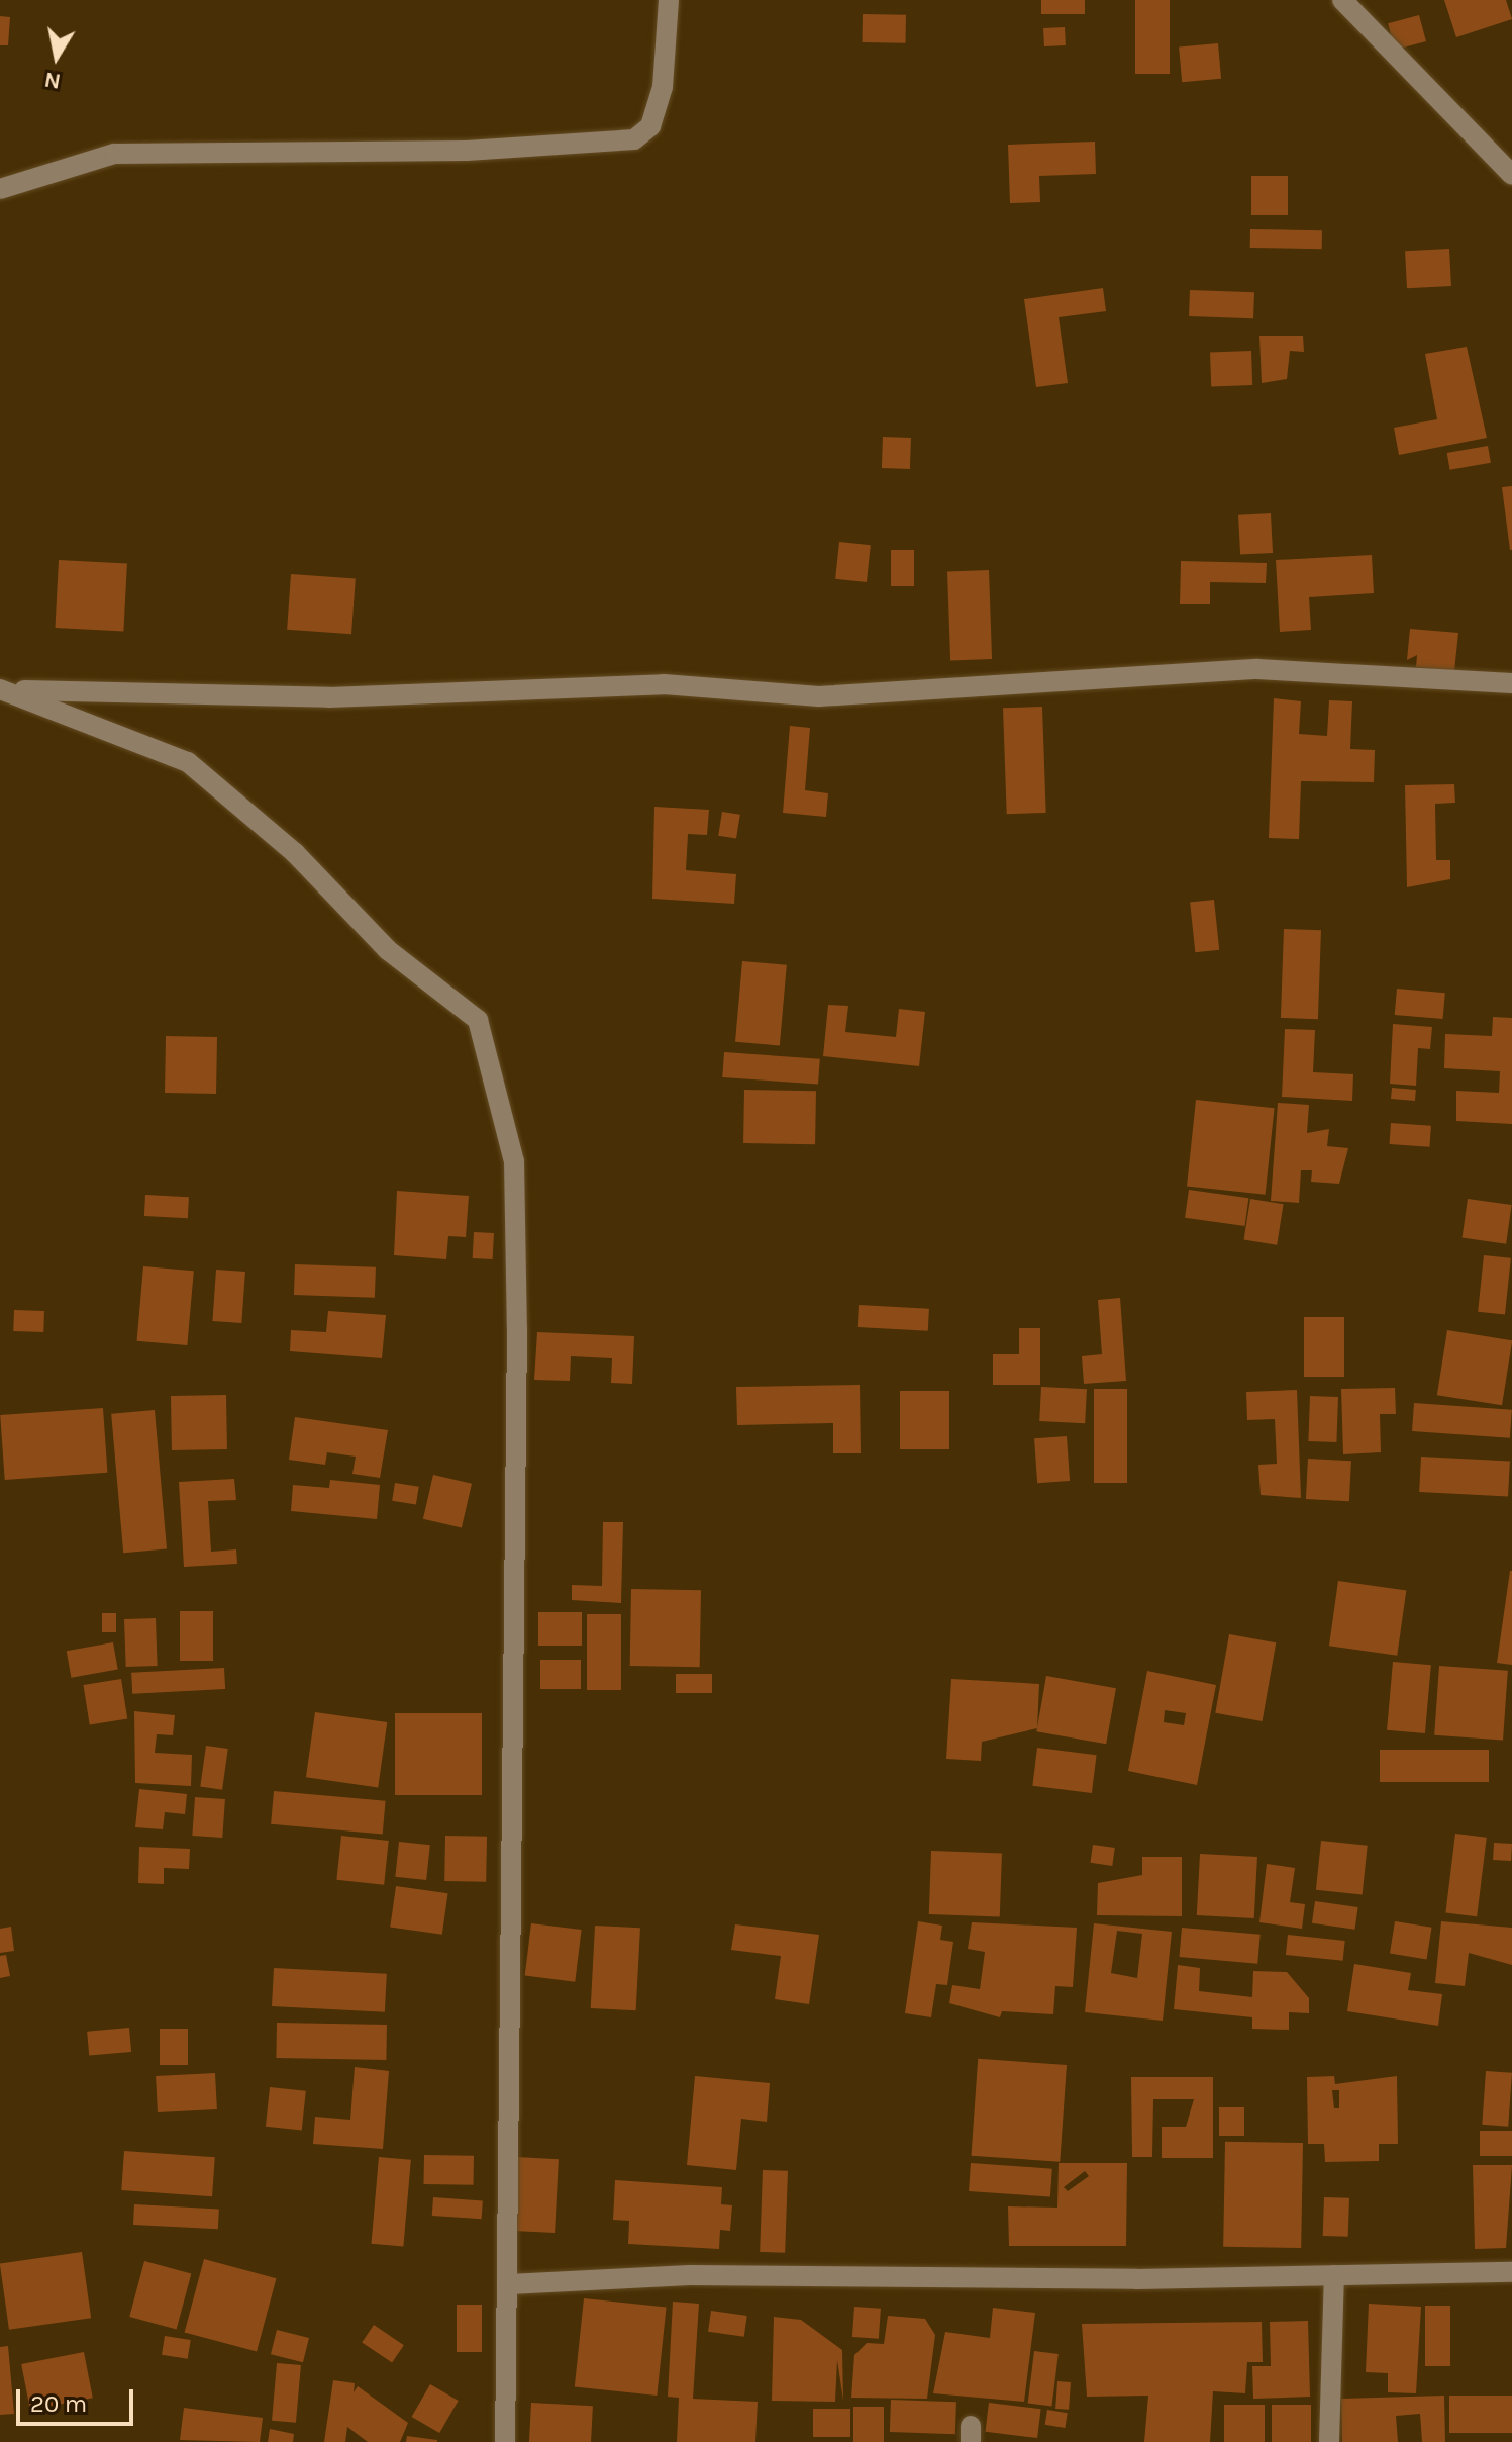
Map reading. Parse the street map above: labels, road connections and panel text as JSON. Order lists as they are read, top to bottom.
{
  "scale_bar": "20 m",
  "north": "bottom"
}
